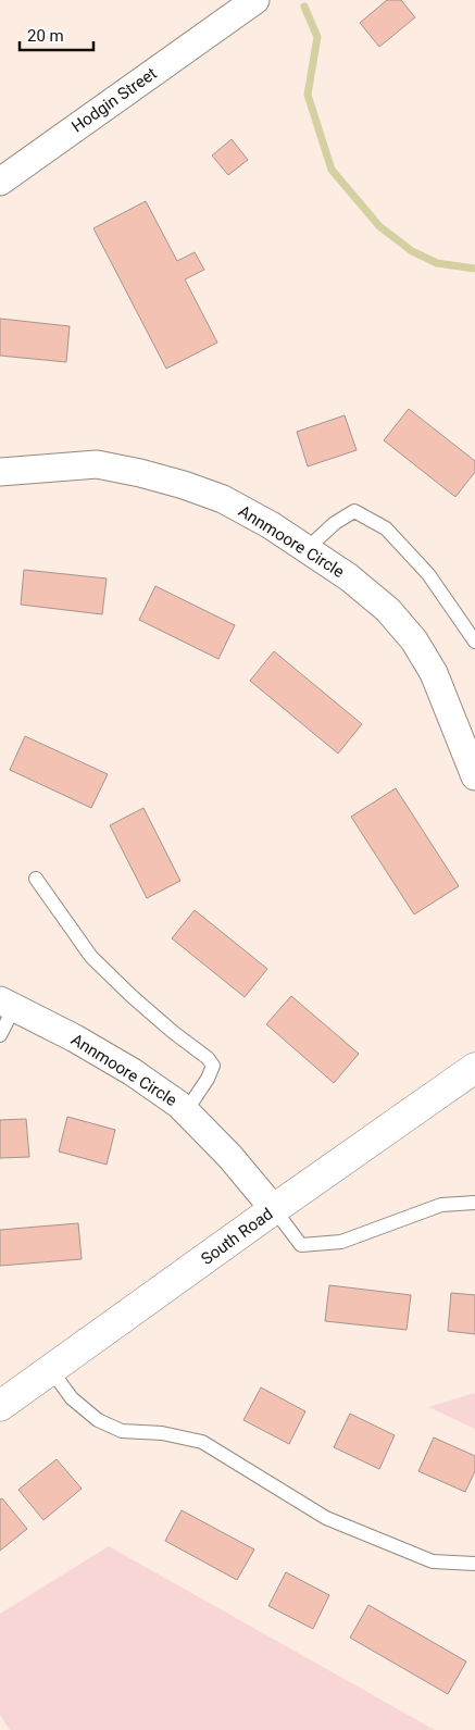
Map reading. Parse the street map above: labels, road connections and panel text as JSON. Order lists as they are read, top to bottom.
{
  "streets": {
    "street": ["Hodgin Street", "Annmoore Circle", "South Road"]
  },
  "crossings": [
    ["Annmoore Circle", "South Road"]
  ],
  "scale_bar": "20 m"
}
